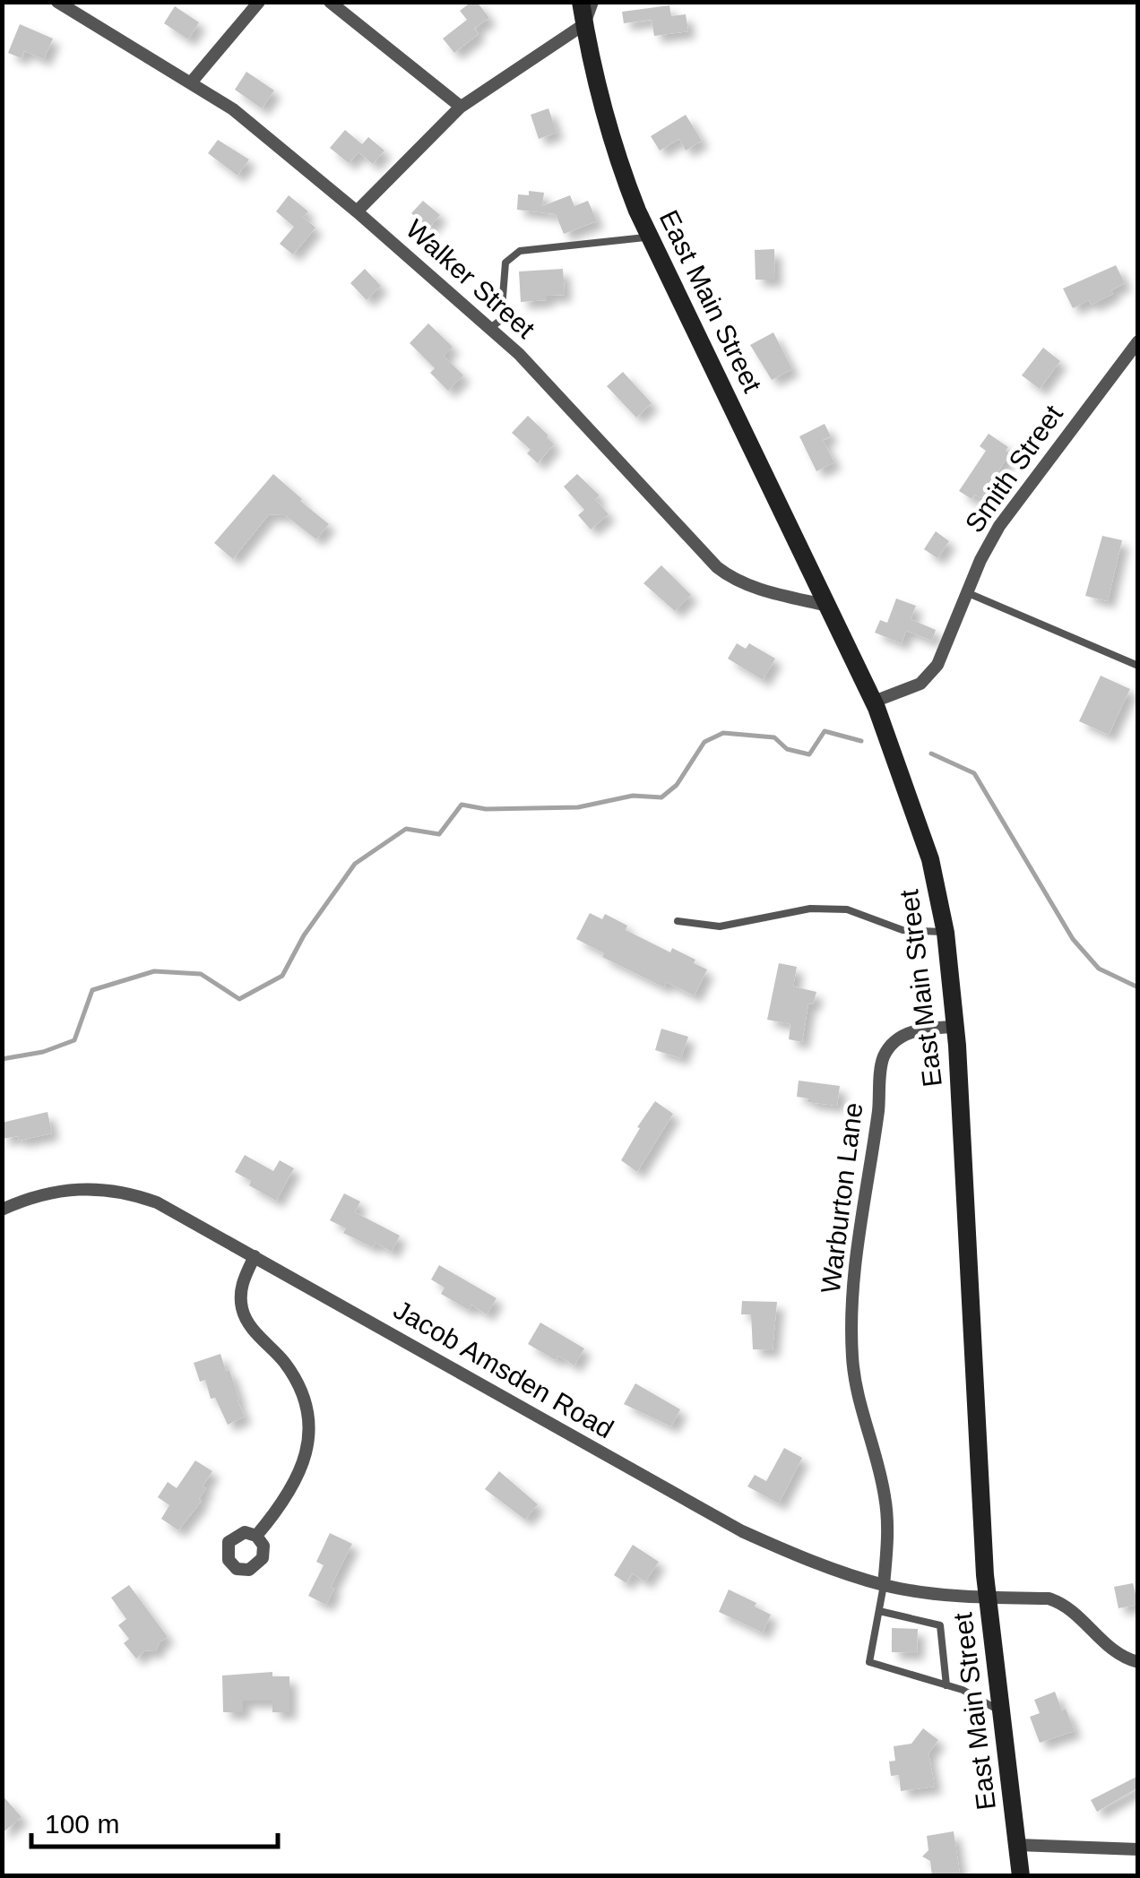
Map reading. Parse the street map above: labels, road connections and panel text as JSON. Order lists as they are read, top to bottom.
{
  "streets": {
    "main road": ["East Main Street"],
    "street": [
      "Walker Street",
      "Smith Street",
      "Warburton Lane",
      "Jacob Amsden Road"
    ]
  },
  "crossings": [
    ["Walker Street", "East Main Street"],
    ["East Main Street", "Smith Street"],
    ["East Main Street", "Warburton Lane"],
    ["East Main Street", "Jacob Amsden Road"],
    ["Warburton Lane", "Jacob Amsden Road"]
  ],
  "scale_bar": "100 m"
}
